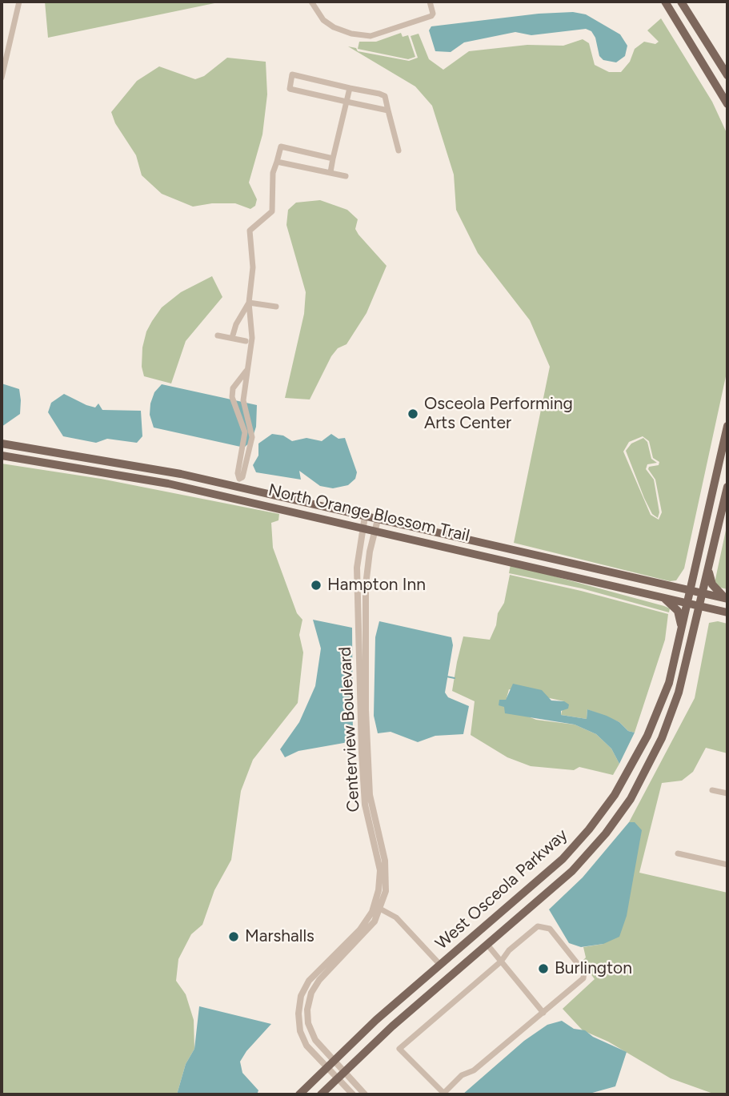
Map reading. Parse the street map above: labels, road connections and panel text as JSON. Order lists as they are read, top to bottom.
{
  "streets": {
    "main road": ["North Orange Blossom Trail", "West Osceola Parkway"],
    "street": ["Centerview Boulevard"]
  },
  "crossings": [
    ["North Orange Blossom Trail", "Centerview Boulevard"],
    ["North Orange Blossom Trail", "West Osceola Parkway"]
  ],
  "places": [
    "Osceola Performing Arts Center",
    "Hampton Inn",
    "Marshalls",
    "Burlington"
  ]
}
